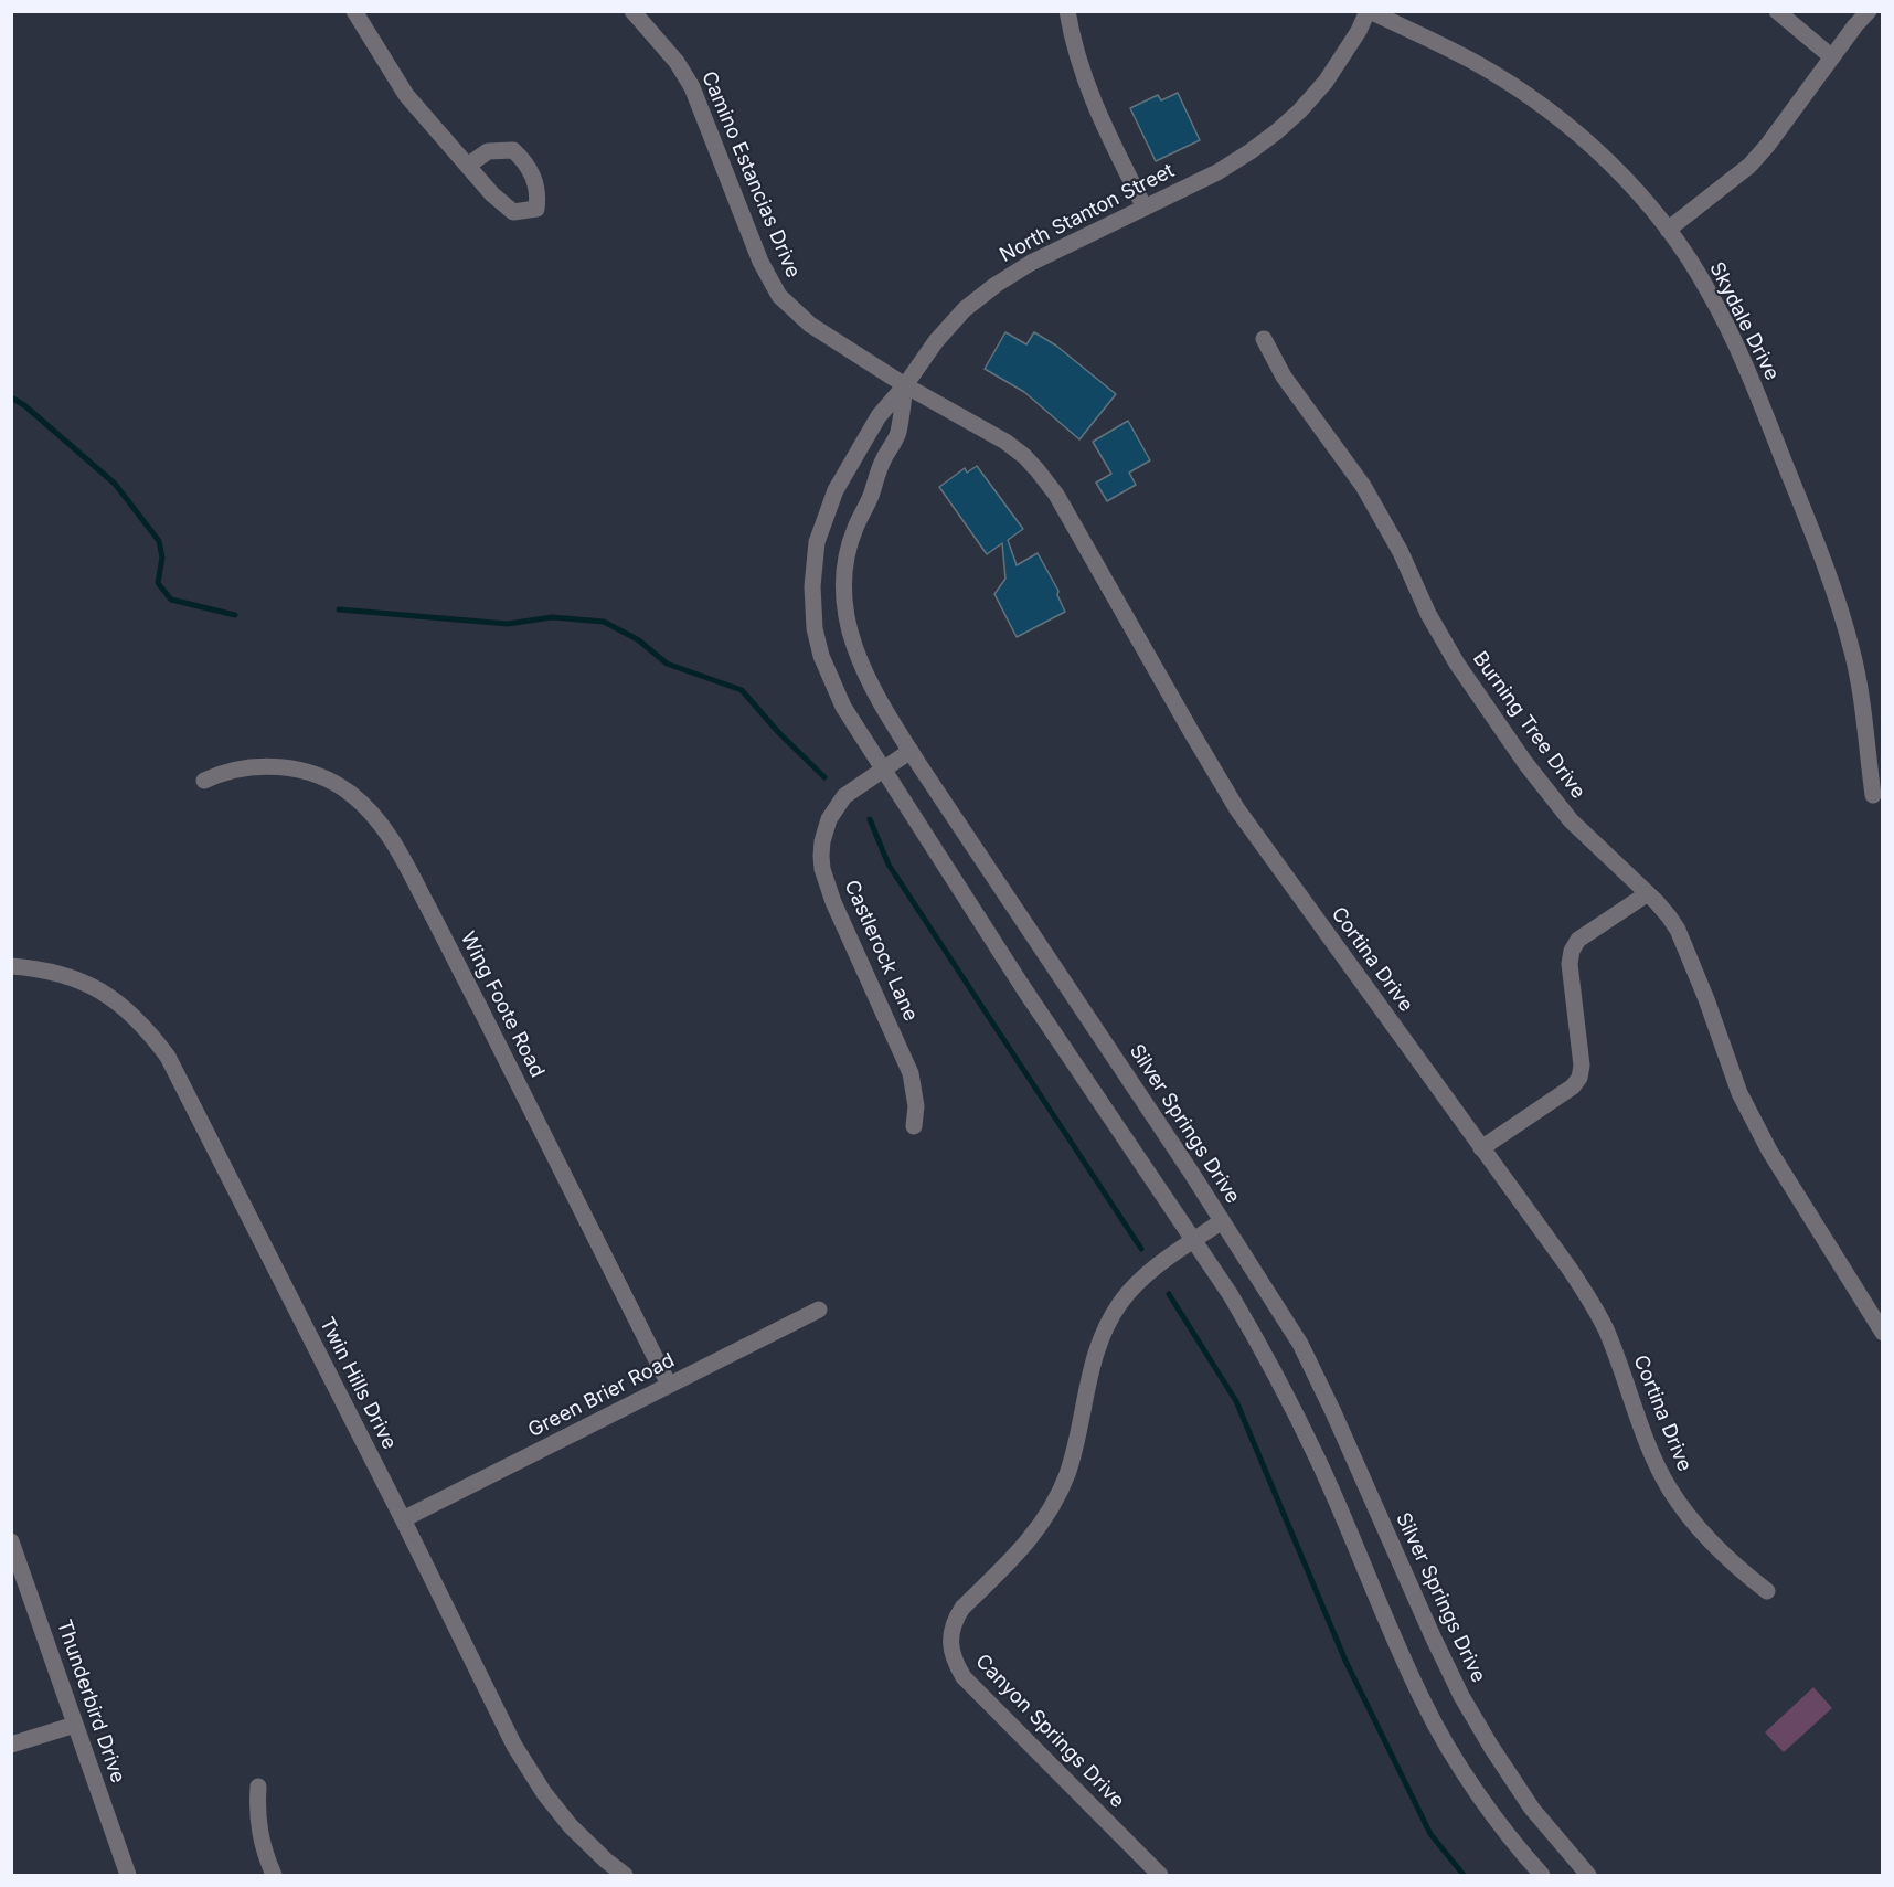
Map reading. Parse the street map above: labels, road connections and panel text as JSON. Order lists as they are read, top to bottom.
{
  "streets": {
    "street": [
      "Camino Estancias Drive",
      "North Stanton Street",
      "Skydale Drive",
      "Burning Tree Drive",
      "Castlerock Lane",
      "Cortina Drive",
      "Wing Foote Road",
      "Silver Springs Drive",
      "Twin Hills Drive",
      "Green Brier Road",
      "Thunderbird Drive",
      "Canyon Springs Drive"
    ]
  },
  "crossings": [
    ["Camino Estancias Drive", "North Stanton Street"],
    ["Camino Estancias Drive", "Cortina Drive"],
    ["Camino Estancias Drive", "Silver Springs Drive"],
    ["North Stanton Street", "Skydale Drive"],
    ["North Stanton Street", "Castlerock Lane"],
    ["North Stanton Street", "Cortina Drive"],
    ["North Stanton Street", "Silver Springs Drive"],
    ["Castlerock Lane", "Silver Springs Drive"],
    ["Cortina Drive", "Silver Springs Drive"],
    ["Wing Foote Road", "Green Brier Road"],
    ["Silver Springs Drive", "Canyon Springs Drive"],
    ["Twin Hills Drive", "Green Brier Road"]
  ]
}
